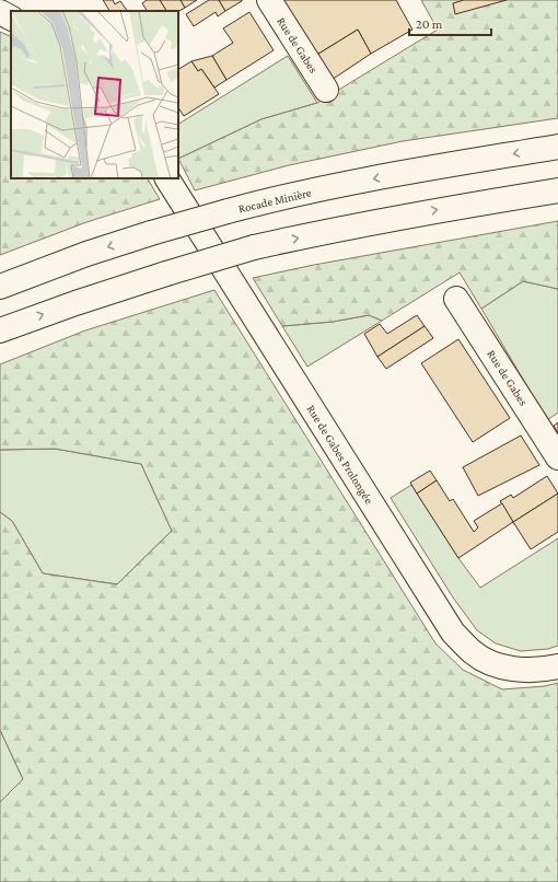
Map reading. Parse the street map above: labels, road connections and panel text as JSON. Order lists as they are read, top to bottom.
{
  "streets": {
    "main road": ["Rue de Gabes", "Rocade Minière", "Rue de Gabes Prolongée"]
  },
  "scale_bar": "20 m"
}
